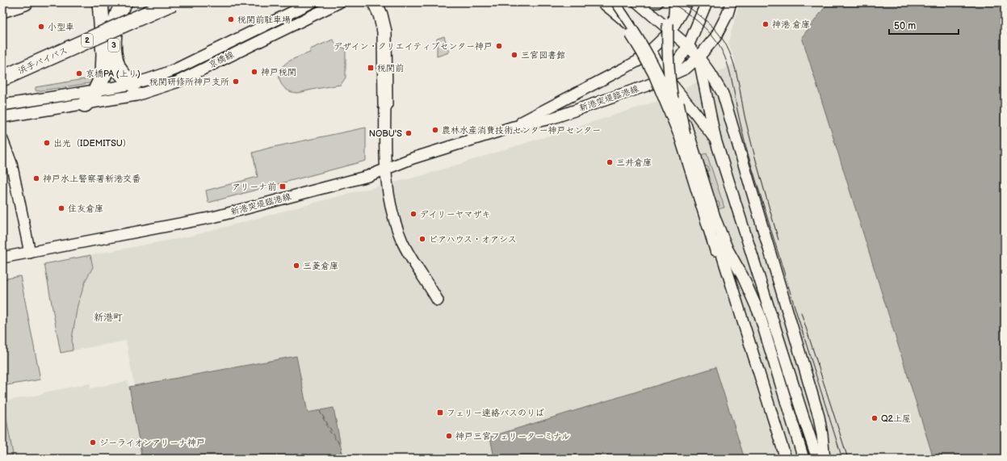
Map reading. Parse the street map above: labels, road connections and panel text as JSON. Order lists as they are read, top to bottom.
{
  "streets": {
    "highway": ["2", "3", "浜手バイパス"],
    "street": ["京橋線", "新港突堤臨港線"]
  },
  "crossings": [
    ["3", "京橋線"]
  ],
  "districts": ["新港町"],
  "places": {
    "other": [
      "税関前駐車場",
      "神港 倉庫",
      "小型車",
      "デザイン・クリエイティブセンター神戸",
      "三宮図書館",
      "神戸税関",
      "京橋PA (上り)",
      "税関研修所神戸支所",
      "農林水産消費技術センター神戸センター",
      "NOBU'S",
      "出光（IDEMITSU）",
      "三井倉庫",
      "神戸水上警察署新港交番",
      "住友倉庫",
      "デイリーヤマザキ",
      "ピアハウス・オアシス",
      "三菱倉庫",
      "Q2上屋",
      "神戸三宮フェリーターミナル",
      "ジーライオンアリーナ神戸"
    ],
    "transit": ["税関前", "アリーナ前", "フェリー連絡バスのりば"]
  },
  "scale_bar": "50 m"
}
